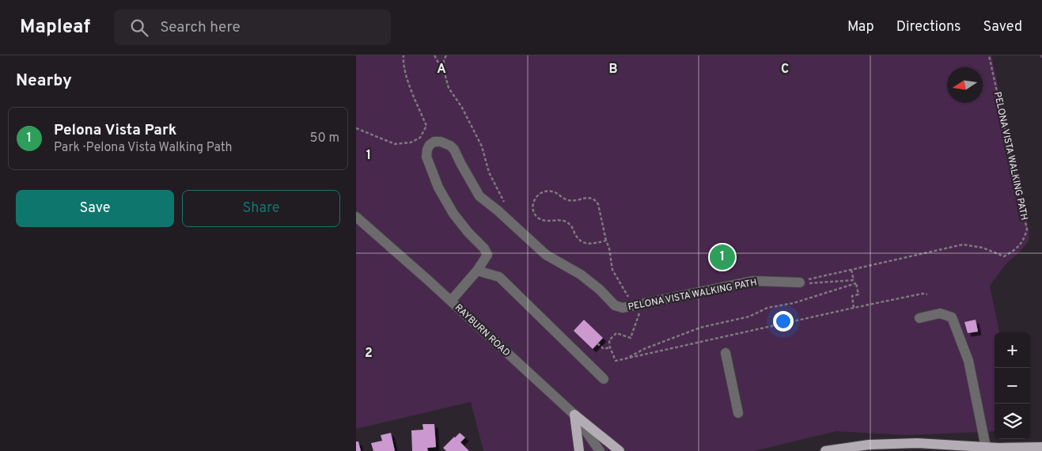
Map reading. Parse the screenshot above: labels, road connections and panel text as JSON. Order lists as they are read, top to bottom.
{
  "streets": {
    "street": ["PELONA VISTA WALKING PATH", "RAYBURN ROAD"]
  },
  "north": "left",
  "page": {
    "header": "Mapleaf",
    "search": "Search here",
    "nav": ["Map", "Directions", "Saved"],
    "heading": "Nearby",
    "list": [
      {
        "mark": "1",
        "name": "Pelona Vista Park",
        "note": "Park · Pelona Vista Walking Path",
        "value": "50 m"
      }
    ],
    "buttons": ["Save", "Share"],
    "pins": "1",
    "map_buttons": ["+", "−"]
  },
  "grid": {
    "columns": ["A", "B", "C"],
    "rows": ["1", "2"]
  }
}
